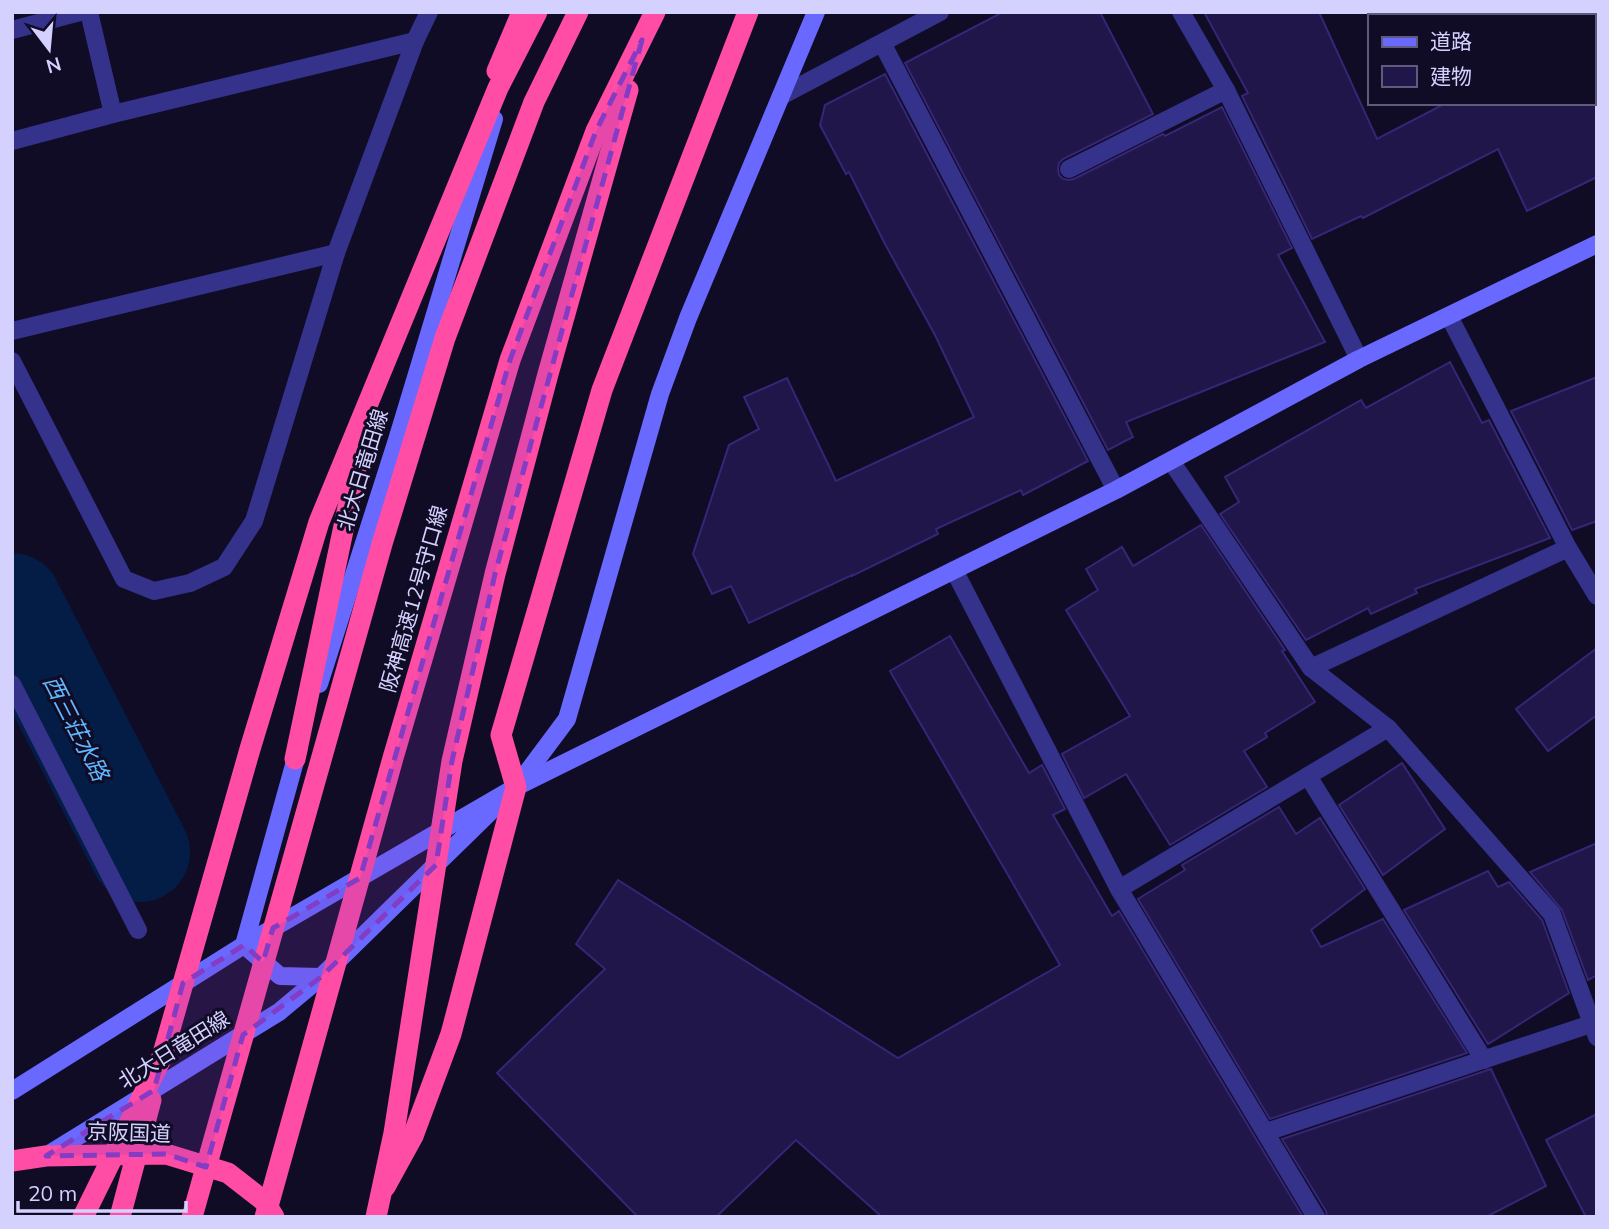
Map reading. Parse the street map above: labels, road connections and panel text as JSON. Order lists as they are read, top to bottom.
{
  "streets": {
    "highway": ["阪神高速12号守口線", "京阪国道"],
    "main road": ["北大日竜田線"]
  },
  "crossings": [
    ["北大日竜田線", "京阪国道"]
  ],
  "water": ["西三荘水路"],
  "legend": ["道路", "建物"],
  "scale_bar": "20 m",
  "north": "bottom"
}
